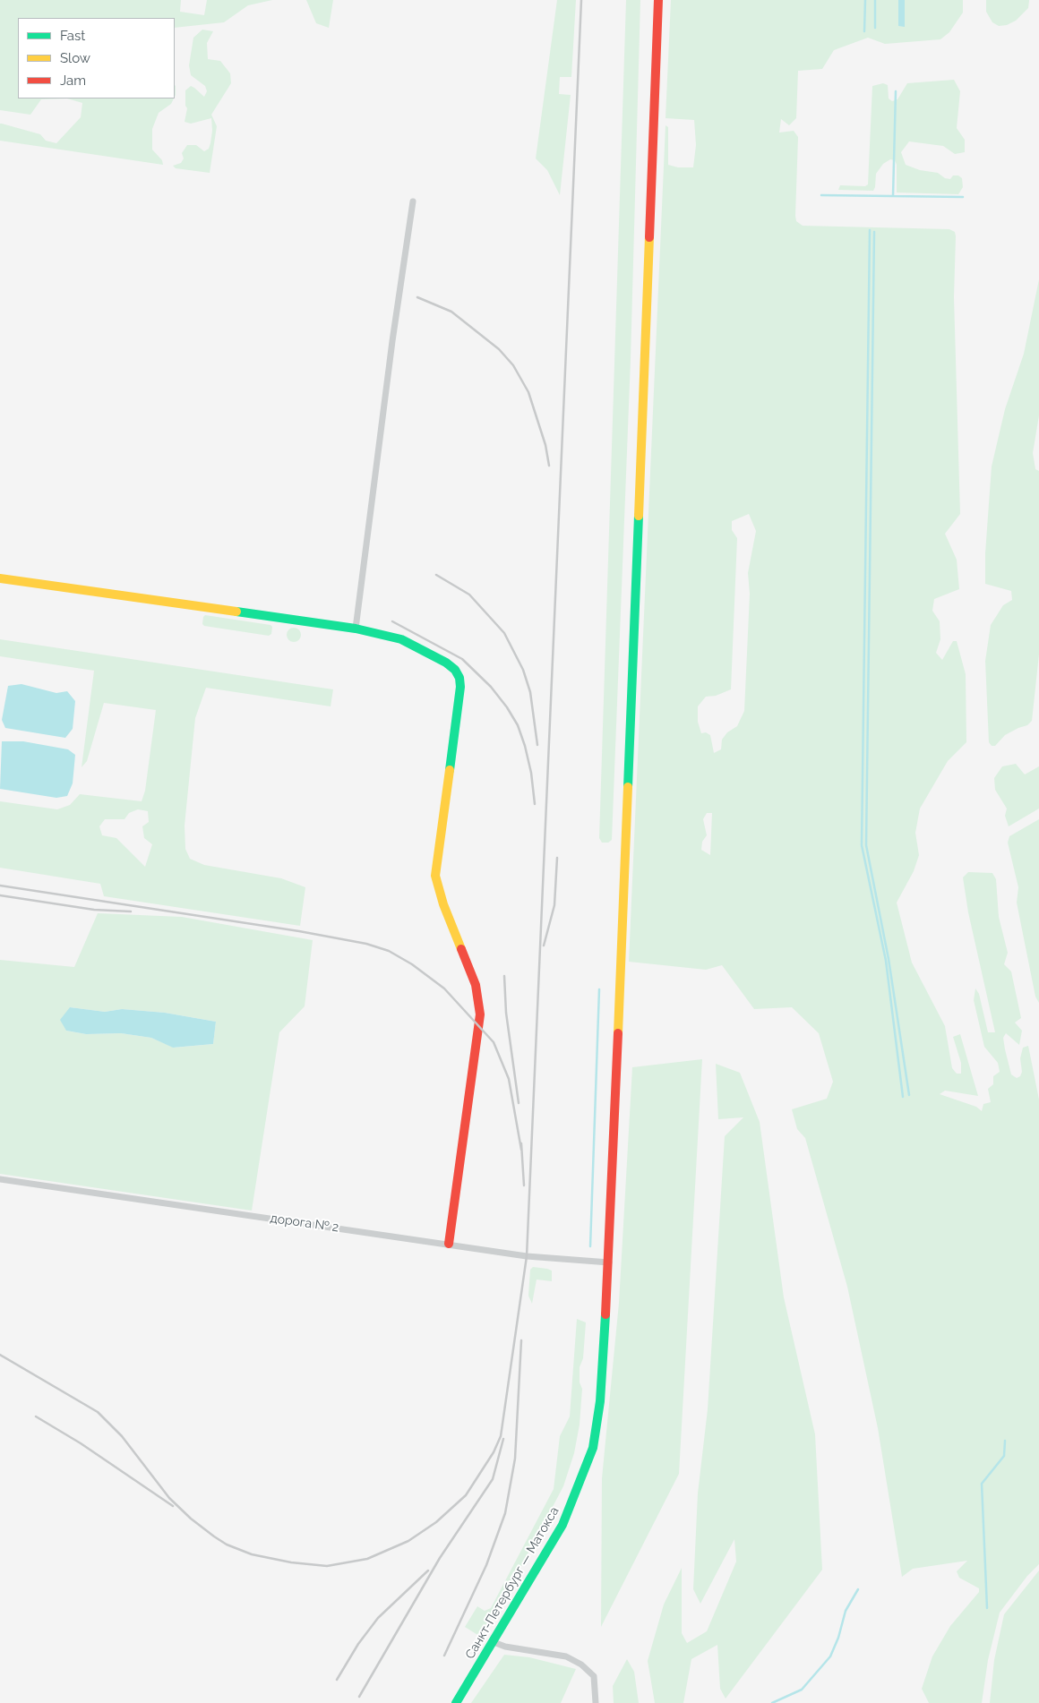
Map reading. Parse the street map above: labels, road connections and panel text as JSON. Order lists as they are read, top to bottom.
{
  "streets": {
    "main road": ["Санкт-Петербург — Матокса"],
    "street": ["дорога № 2"]
  },
  "crossings": [
    ["дорога № 2", "Санкт-Петербург — Матокса"]
  ],
  "legend": ["Fast", "Slow", "Jam"]
}
